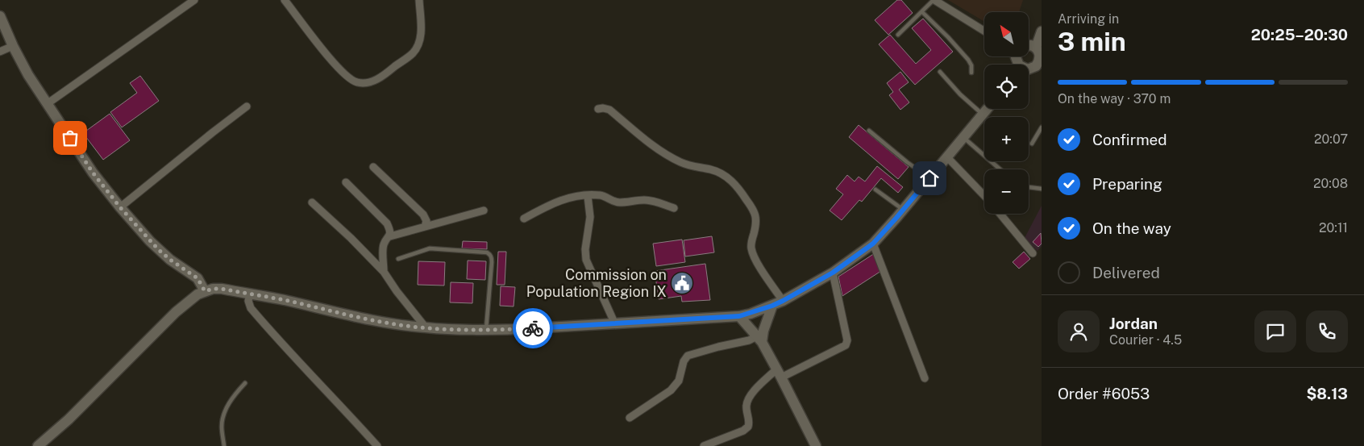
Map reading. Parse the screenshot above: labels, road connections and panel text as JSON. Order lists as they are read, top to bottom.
{
  "places": {
    "public building": ["Commission on Population Region IX"]
  },
  "north": "top left",
  "page": {
    "heading": ["3 min", "Arriving in", "20:25–20:30"],
    "panel": [
      "Jordan",
      "Courier · 4.5",
      "Order #6053",
      "$8.13"
    ],
    "map_buttons": ["+", "−"],
    "bar": "On the way · 370 m",
    "list": [
      ["Confirmed", "20:07"],
      ["Preparing", "20:08"],
      ["On the way", "20:11"],
      "Delivered"
    ]
  }
}
